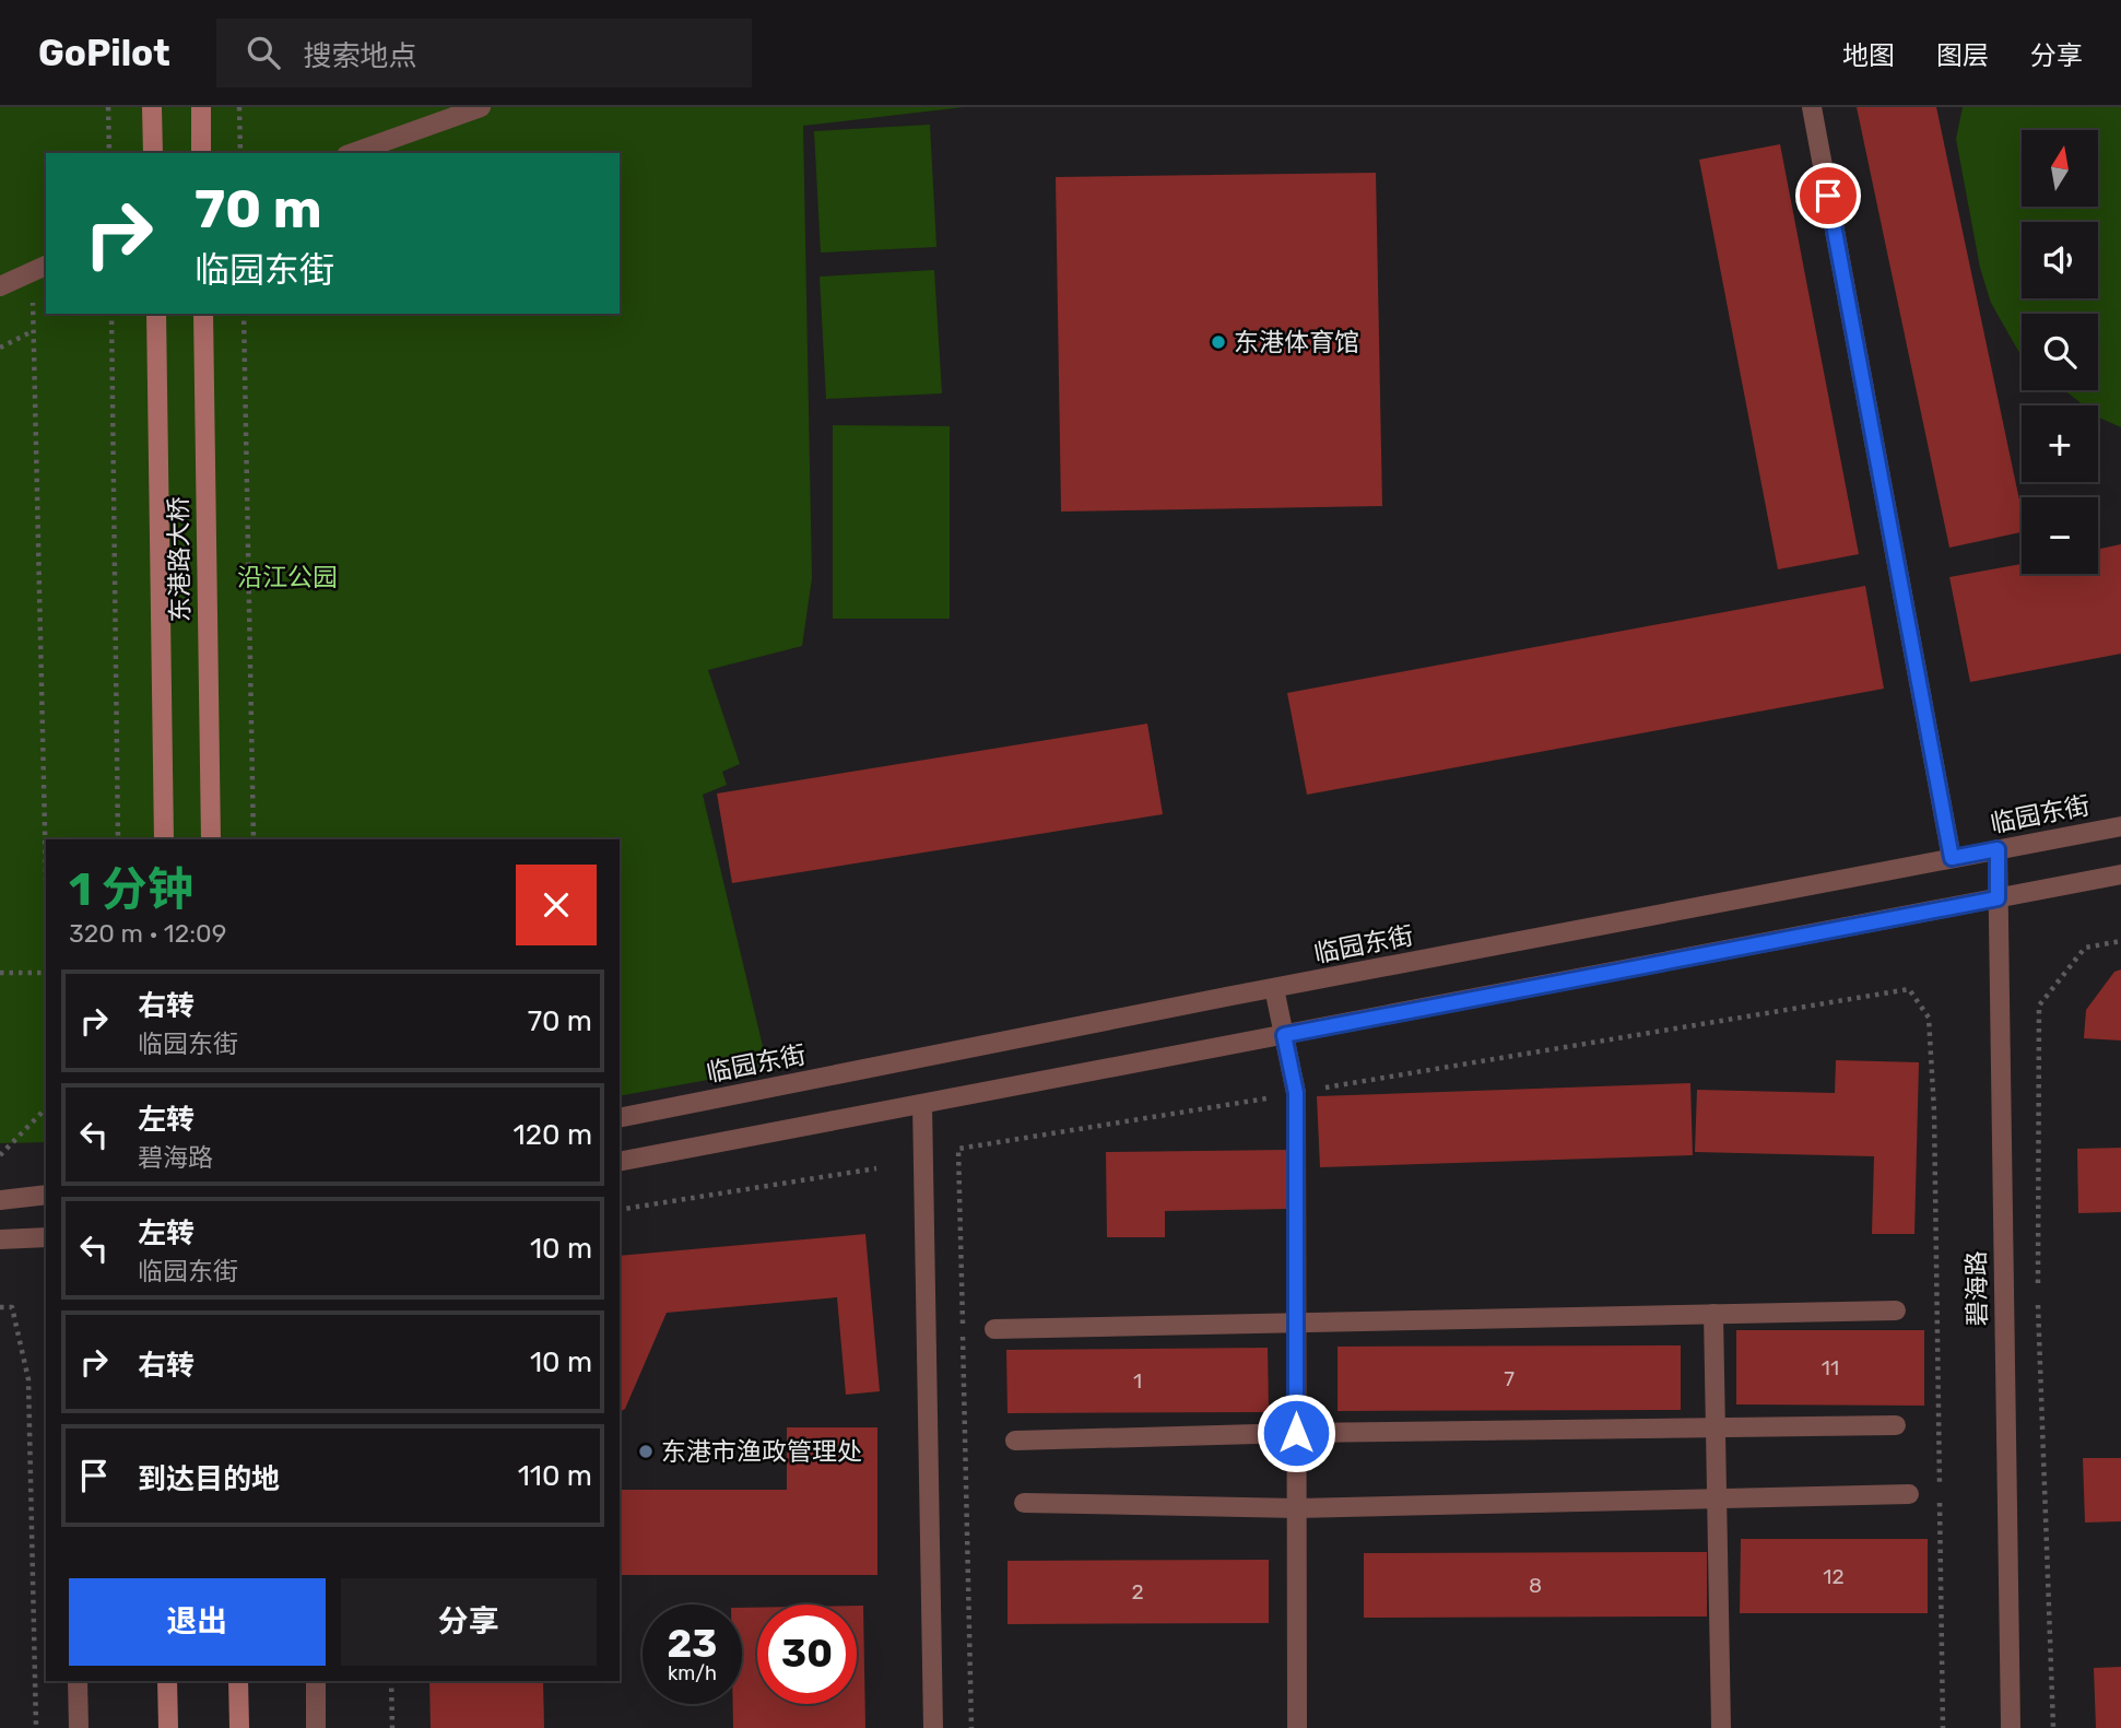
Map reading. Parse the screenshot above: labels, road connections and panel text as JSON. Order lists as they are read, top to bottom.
{
  "streets": {
    "main road": ["东港路大桥"],
    "street": ["临园东街", "碧海路"]
  },
  "crossings": [
    ["临园东街", "碧海路"]
  ],
  "parks": ["沿江公园"],
  "places": ["东港体育馆", "东港市渔政管理处"],
  "house_numbers": [
    "11",
    "7",
    "1",
    "12",
    "8",
    "2"
  ],
  "north": "top",
  "page": {
    "header": "GoPilot",
    "search": "搜索地点",
    "nav": ["地图", "图层", "分享"],
    "map_buttons": ["+", "−"],
    "turn": ["70 m", "临园东街"],
    "heading": ["1 分钟", "320 m · 12:09"],
    "list": [
      {
        "name": "右转",
        "note": "临园东街",
        "value": "70 m"
      },
      {
        "name": "左转",
        "note": "碧海路",
        "value": "120 m"
      },
      {
        "name": "左转",
        "note": "临园东街",
        "value": "10 m"
      },
      {
        "name": "右转",
        "value": "10 m"
      },
      {
        "name": "到达目的地",
        "value": "110 m"
      }
    ],
    "buttons": ["退出", "分享"],
    "speed": "23 km/h",
    "limit": "30"
  }
}
